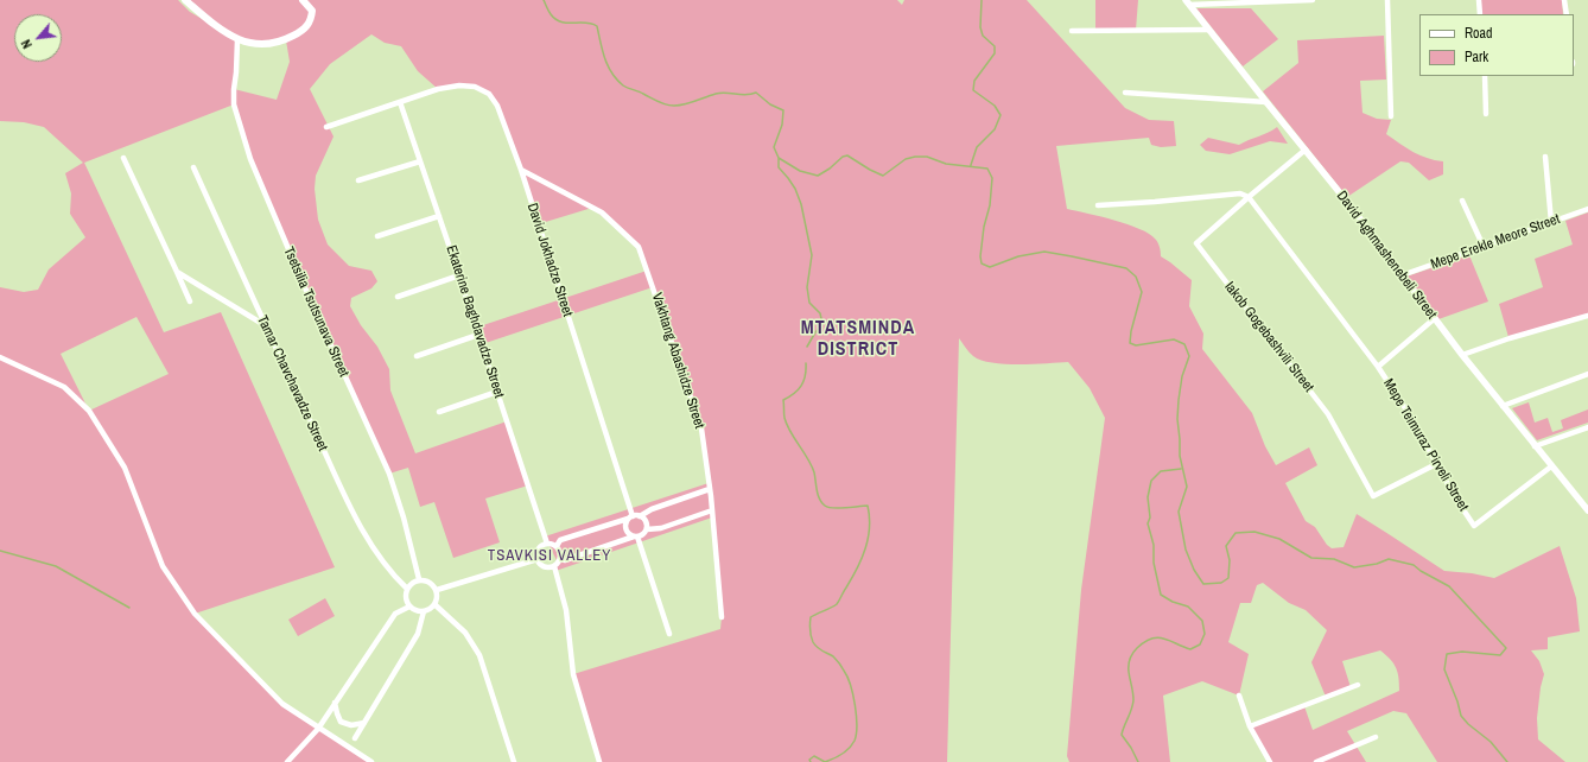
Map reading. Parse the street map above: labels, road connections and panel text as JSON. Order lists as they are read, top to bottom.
{
  "streets": {
    "street": [
      "Mepe Erekle Meore Street",
      "David Aghmashenebeli Street",
      "David Jokhadze Street",
      "Tsetsilia Tsutsunava Street",
      "Ekaterine Baghdavadze Street",
      "Iakob Gogebashvili Street",
      "Vakhtang Abashidze Street",
      "Tamar Chavchavadze Street",
      "Mepe Teimuraz Pirveli Street"
    ]
  },
  "crossings": [
    ["Mepe Erekle Meore Street", "David Aghmashenebeli Street"],
    ["David Aghmashenebeli Street", "Iakob Gogebashvili Street"],
    ["David Aghmashenebeli Street", "Mepe Teimuraz Pirveli Street"],
    ["David Jokhadze Street", "Ekaterine Baghdavadze Street"],
    ["David Jokhadze Street", "Vakhtang Abashidze Street"],
    ["Tsetsilia Tsutsunava Street", "Tamar Chavchavadze Street"],
    ["Iakob Gogebashvili Street", "Mepe Teimuraz Pirveli Street"]
  ],
  "districts": ["MTATSMINDA DISTRICT", "TSAVKISI VALLEY"],
  "legend": ["Road", "Park"],
  "north": "bottom left"
}
